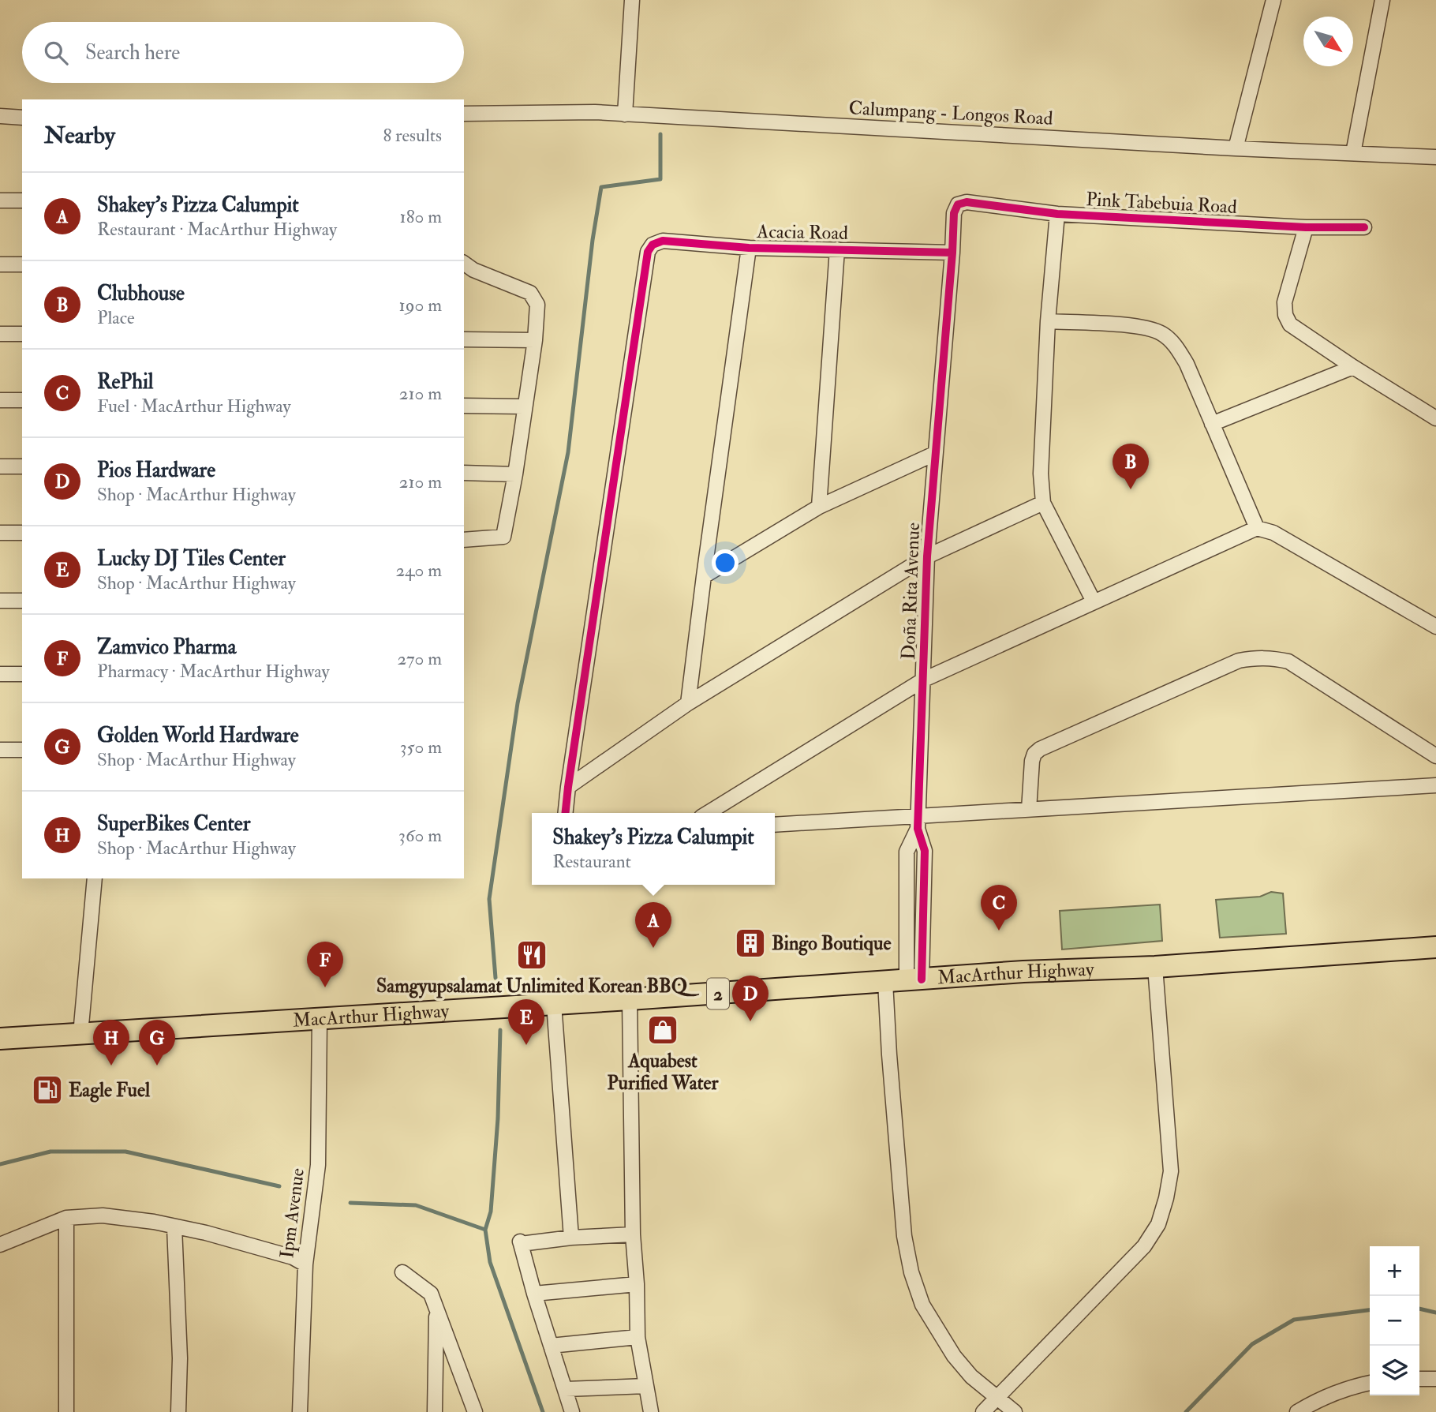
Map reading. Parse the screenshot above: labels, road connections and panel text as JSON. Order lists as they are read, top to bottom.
{
  "streets": {
    "highway": ["MacArthur Highway", "2"],
    "street": [
      "Calumpang - Longos Road",
      "Pink Tabebuia Road",
      "Acacia Road",
      "Doña Rita Avenue",
      "Ipm Avenue"
    ]
  },
  "crossings": [
    ["Pink Tabebuia Road", "Doña Rita Avenue"],
    ["Acacia Road", "Doña Rita Avenue"],
    ["Doña Rita Avenue", "MacArthur Highway"],
    ["MacArthur Highway", "Ipm Avenue"]
  ],
  "places": {
    "building": ["Bingo Boutique"],
    "restaurant": ["Samgyupsalamat Unlimited Korean BBQ"],
    "shop": ["Aquabest Purified Water"],
    "fuel station": ["Eagle Fuel"]
  },
  "north": "bottom right",
  "page": {
    "search": "Search here",
    "heading": ["Nearby", "8 results"],
    "list": [
      {
        "mark": "A",
        "name": "Shakey’s Pizza Calumpit",
        "note": "Restaurant · MacArthur Highway",
        "value": "180 m"
      },
      {
        "mark": "B",
        "name": "Clubhouse",
        "note": "Place",
        "value": "190 m"
      },
      {
        "mark": "C",
        "name": "RePhil",
        "note": "Fuel · MacArthur Highway",
        "value": "210 m"
      },
      {
        "mark": "D",
        "name": "Pios Hardware",
        "note": "Shop · MacArthur Highway",
        "value": "210 m"
      },
      {
        "mark": "E",
        "name": "Lucky DJ Tiles Center",
        "note": "Shop · MacArthur Highway",
        "value": "240 m"
      },
      {
        "mark": "F",
        "name": "Zamvico Pharma",
        "note": "Pharmacy · MacArthur Highway",
        "value": "270 m"
      },
      {
        "mark": "G",
        "name": "Golden World Hardware",
        "note": "Shop · MacArthur Highway",
        "value": "350 m"
      },
      {
        "mark": "H",
        "name": "SuperBikes Center",
        "note": "Shop · MacArthur Highway",
        "value": "360 m"
      }
    ],
    "pins": [
      "B",
      "C",
      "A",
      "F",
      "D",
      "E",
      "G",
      "H"
    ],
    "popup": ["Shakey’s Pizza Calumpit", "Restaurant"],
    "map_buttons": ["+", "−"]
  }
}
